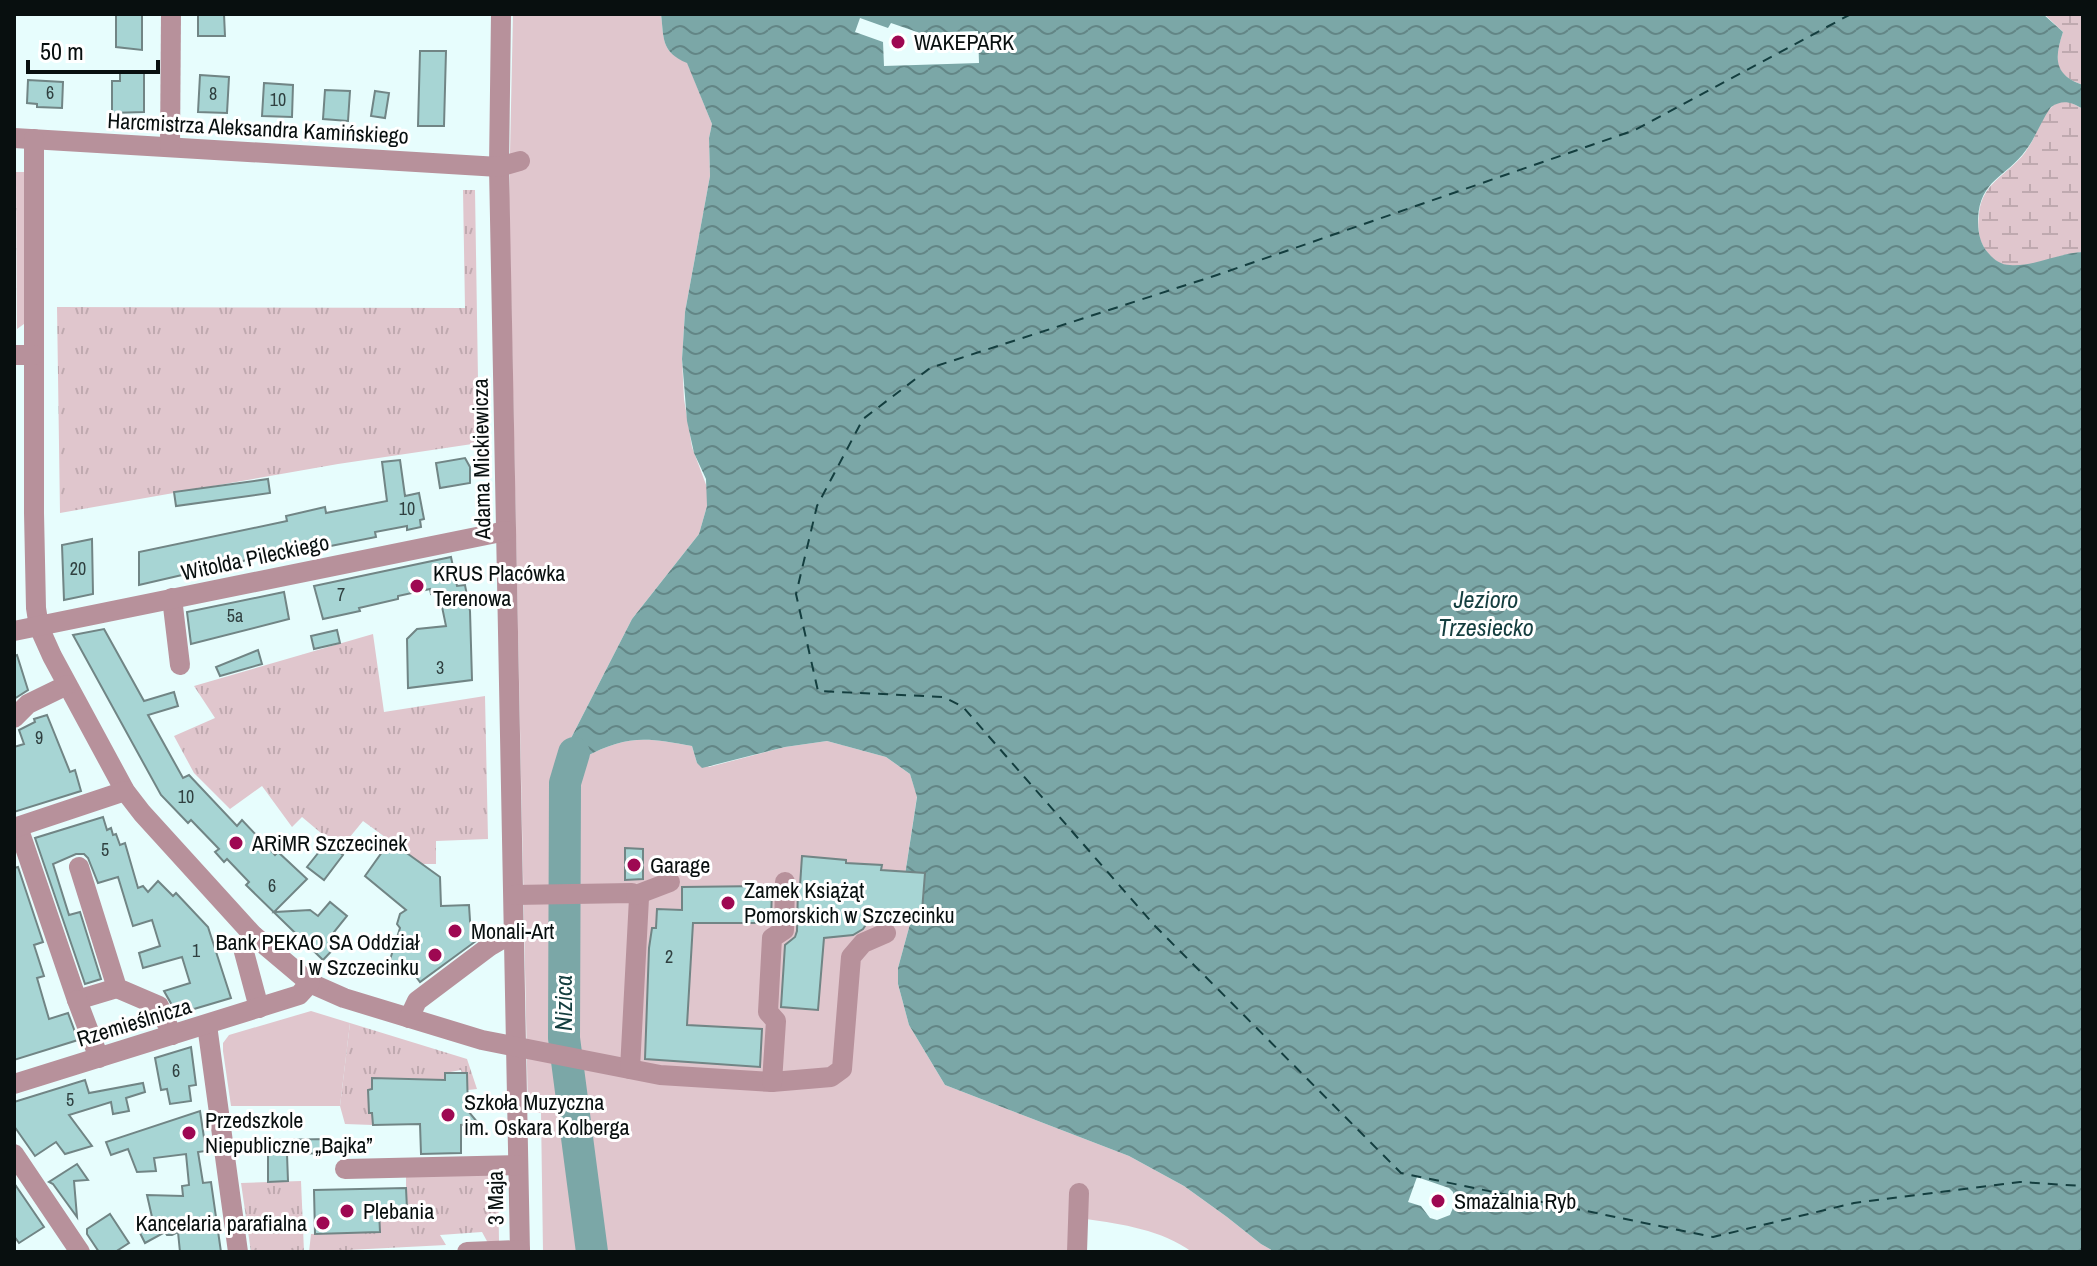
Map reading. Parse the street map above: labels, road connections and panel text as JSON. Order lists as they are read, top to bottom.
{
  "streets": {
    "street": [
      "Harcmistrza Aleksandra Kamińskiego",
      "Adama Mickiewicza",
      "Witolda Pileckiego",
      "Rzemieślnicza",
      "3 Maja"
    ]
  },
  "crossings": [
    ["Harcmistrza Aleksandra Kamińskiego", "Adama Mickiewicza"],
    ["Adama Mickiewicza", "Witolda Pileckiego"],
    ["Adama Mickiewicza", "3 Maja"]
  ],
  "water": ["Jezioro Trzesiecko", "Nizica"],
  "places": [
    "WAKEPARK",
    "KRUS Placówka Terenowa",
    "ARiMR Szczecinek",
    "Garage",
    "Zamek Książąt Pomorskich w Szczecinku",
    "Monali-Art",
    "Bank PEKAO SA Oddział I w Szczecinku",
    "Szkoła Muzyczna im. Oskara Kolberga",
    "Przedszkole Niepubliczne „Bajka”",
    "Smażalnia Ryb",
    "Plebania",
    "Kancelaria parafialna"
  ],
  "house_numbers": [
    "6",
    "8",
    "10",
    "10",
    "20",
    "7",
    "5a",
    "3",
    "9",
    "10",
    "5",
    "6",
    "1",
    "2",
    "6",
    "5"
  ],
  "scale_bar": "50 m"
}
